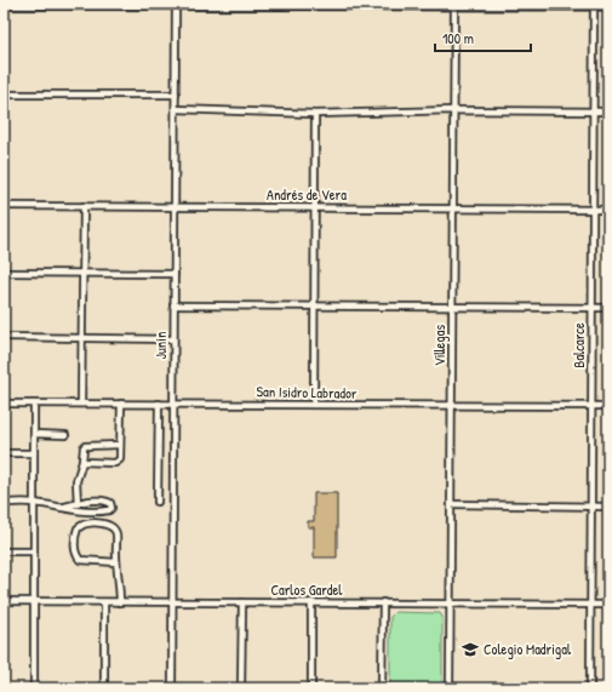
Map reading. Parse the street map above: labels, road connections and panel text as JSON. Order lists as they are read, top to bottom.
{
  "streets": {
    "street": [
      "Andrés de Vera",
      "Junín",
      "Villegas",
      "Balcarce",
      "San Isidro Labrador",
      "Carlos Gardel"
    ]
  },
  "crossings": [
    ["Andrés de Vera", "Junín"],
    ["Andrés de Vera", "Villegas"],
    ["Andrés de Vera", "Balcarce"],
    ["Junín", "San Isidro Labrador"],
    ["Junín", "Carlos Gardel"],
    ["Villegas", "San Isidro Labrador"],
    ["Villegas", "Carlos Gardel"],
    ["Balcarce", "San Isidro Labrador"],
    ["Balcarce", "Carlos Gardel"]
  ],
  "places": {
    "school or university": ["Colegio Madrigal"]
  },
  "scale_bar": "100 m"
}
